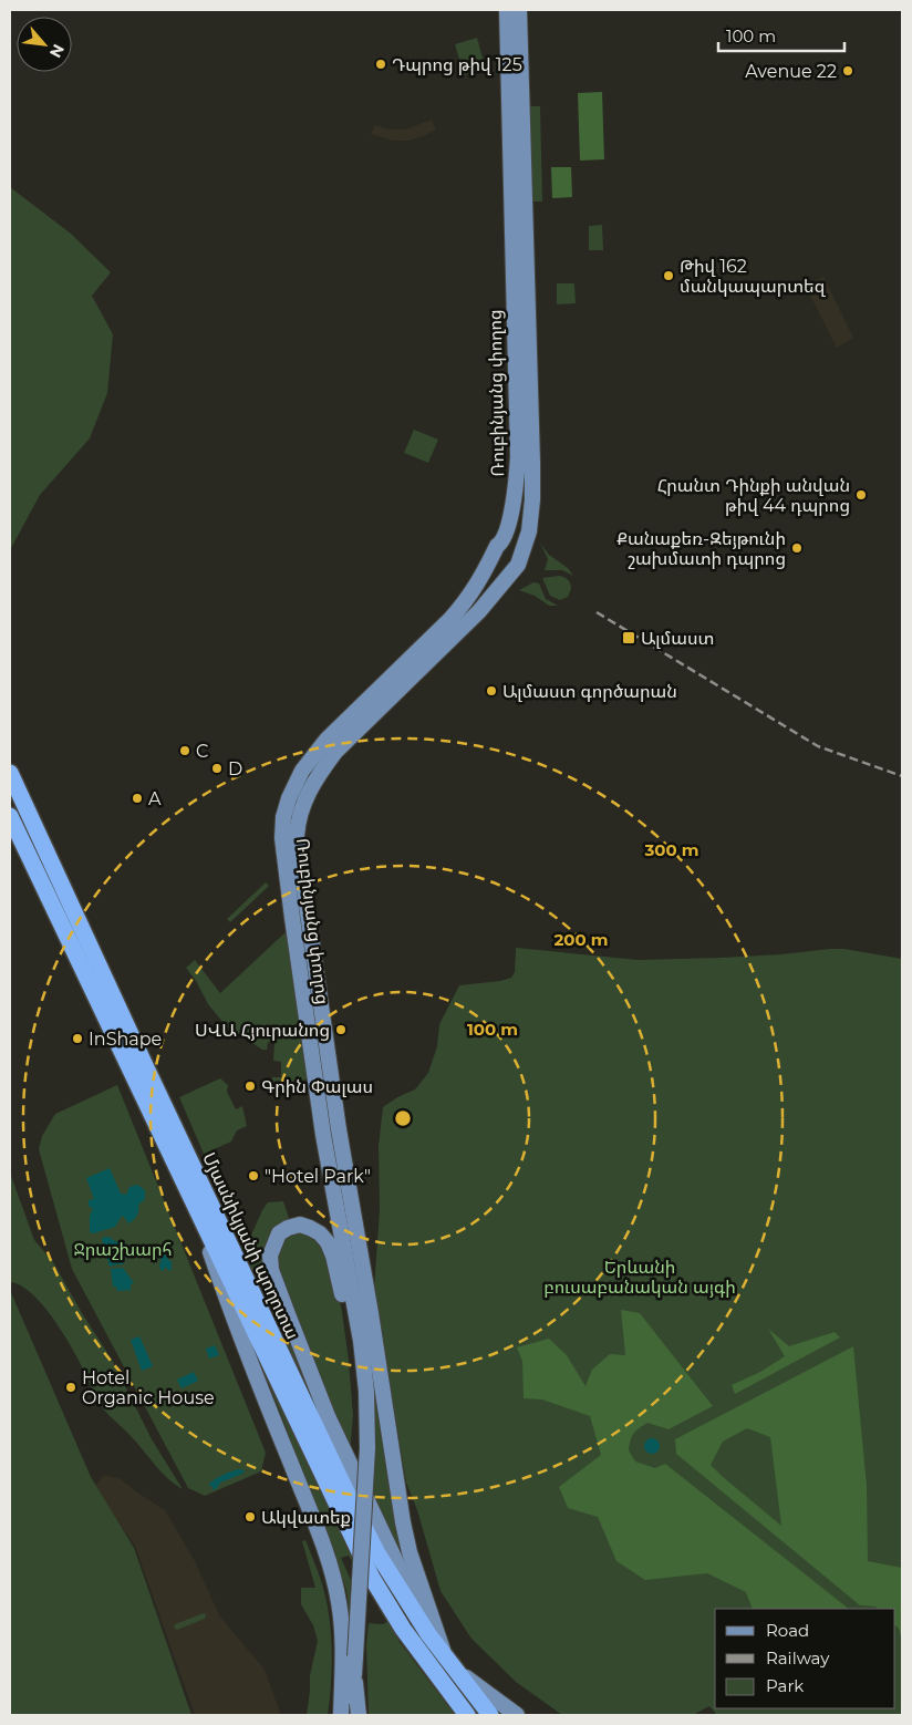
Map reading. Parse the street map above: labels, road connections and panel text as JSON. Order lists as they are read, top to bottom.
{
  "streets": {
    "highway": ["Մյասնիկյանի պողոտա"],
    "main road": ["Ռուբինյանց փողոց"]
  },
  "crossings": [
    ["Ռուբինյանց փողոց", "Մյասնիկյանի պողոտա"]
  ],
  "parks": ["Ջրաշխարհ", "Երևանի բուսաբանական այգի"],
  "places": {
    "other": [
      "Դպրոց թիվ 125",
      "Avenue 22",
      "Թիվ 162 մանկապարտեզ",
      "Հրանտ Դինքի անվան թիվ 44 դպրոց",
      "Քանաքեռ-Զեյթունի շախմատի դպրոց",
      "Ալմաստ գործարան",
      "C",
      "D",
      "A",
      "ՍՎԱ Հյուրանոց",
      "InShape",
      "Գրին Փալաս",
      "\"Hotel Park\"",
      "Hotel Organic House",
      "Ակվատեք"
    ],
    "transit": ["Ալմաստ"]
  },
  "legend": ["Road", "Railway", "Park"],
  "scale_bar": "100 m",
  "north": "bottom right",
  "rings": ["300 m", "200 m", "100 m"]
}
